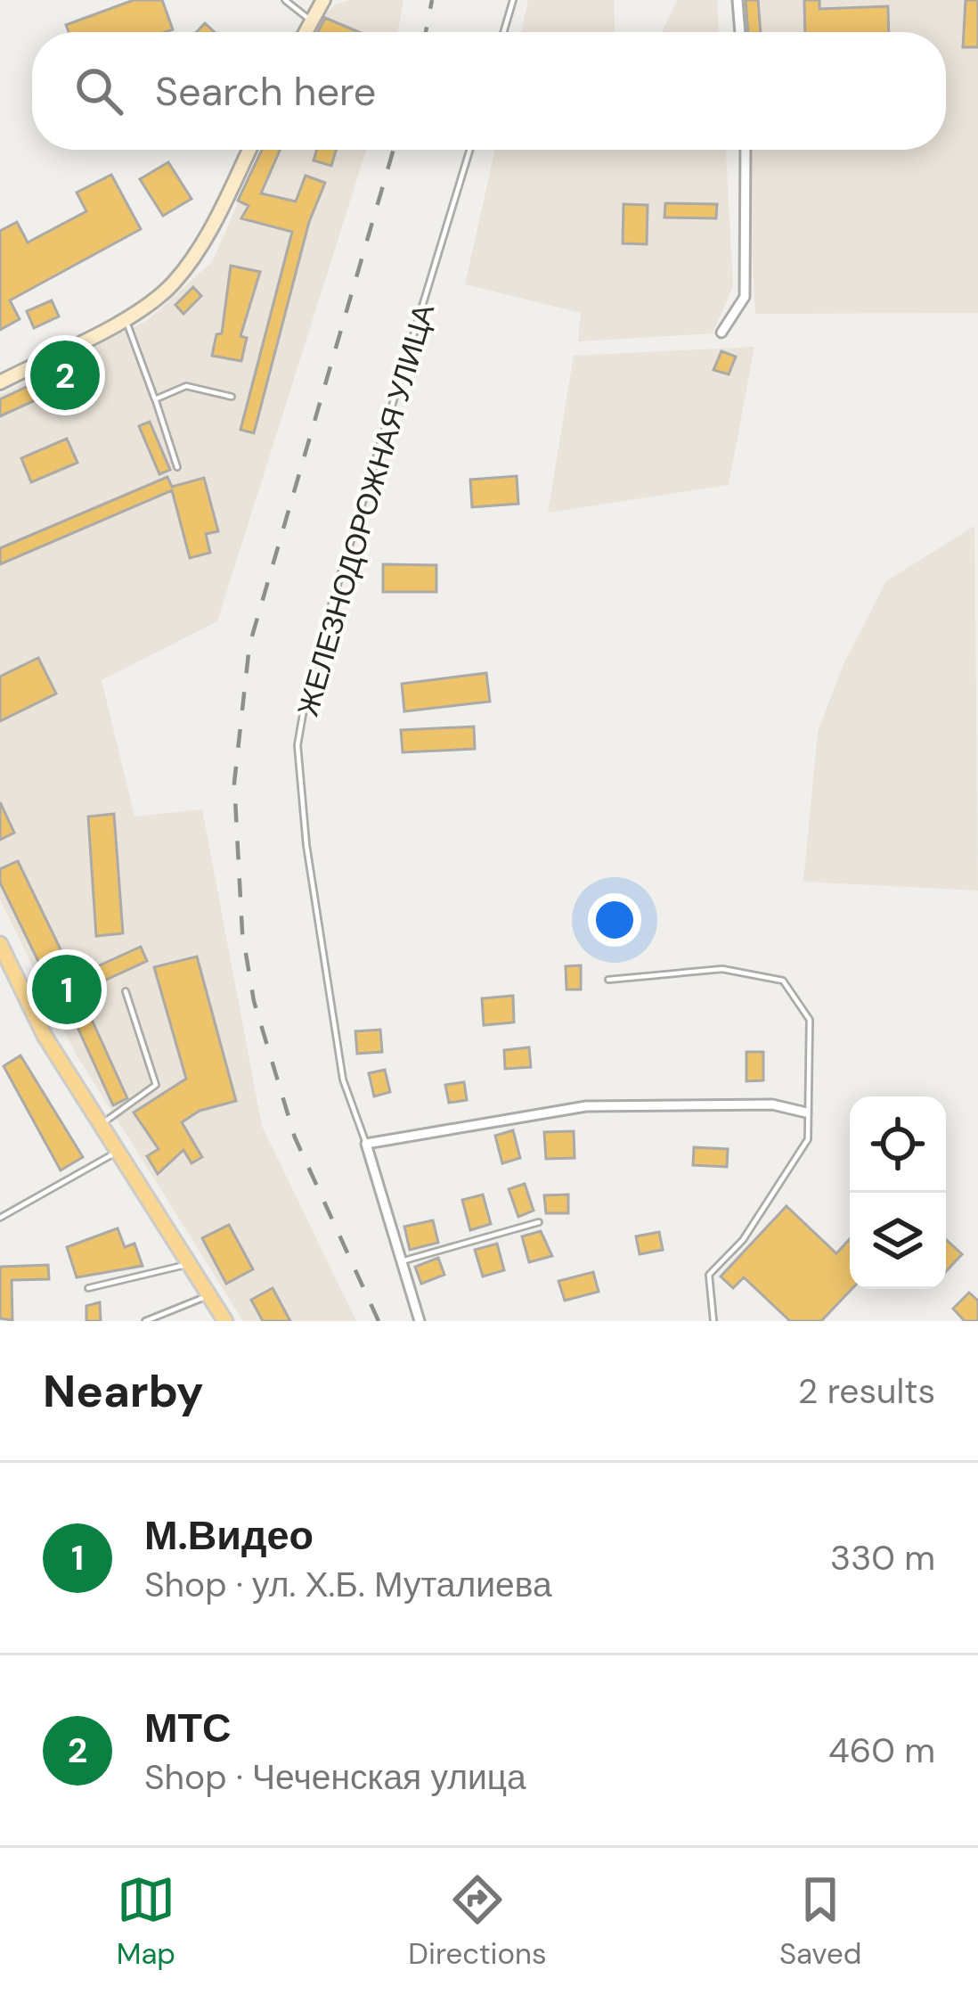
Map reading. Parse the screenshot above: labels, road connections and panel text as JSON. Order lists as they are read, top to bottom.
{
  "streets": {
    "lane": ["ЖЕЛЕЗНОДОРОЖНАЯ УЛИЦА"]
  },
  "page": {
    "search": "Search here",
    "pins": ["2", "1"],
    "heading": ["Nearby", "2 results"],
    "list": [
      {
        "mark": "1",
        "name": "М.Видео",
        "note": "Shop · ул. Х.Б. Муталиева",
        "value": "330 m"
      },
      {
        "mark": "2",
        "name": "МТС",
        "note": "Shop · Чеченская улица",
        "value": "460 m"
      }
    ],
    "nav": ["Map", "Directions", "Saved"]
  }
}
